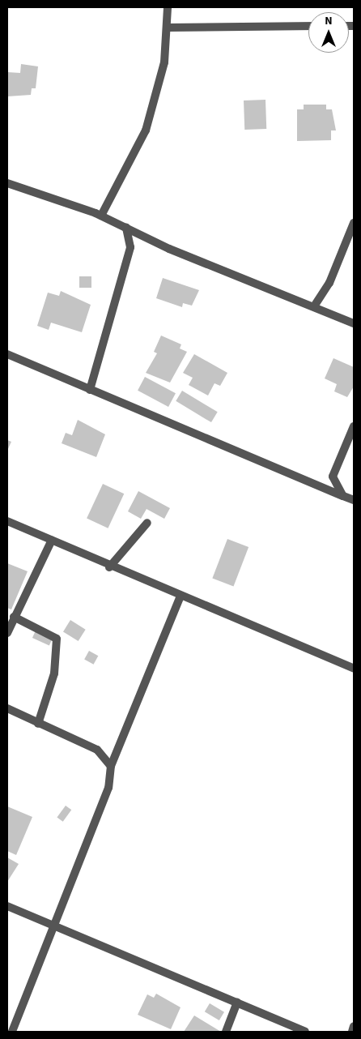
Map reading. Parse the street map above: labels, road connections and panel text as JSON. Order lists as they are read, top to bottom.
{
  "north": "top"
}
